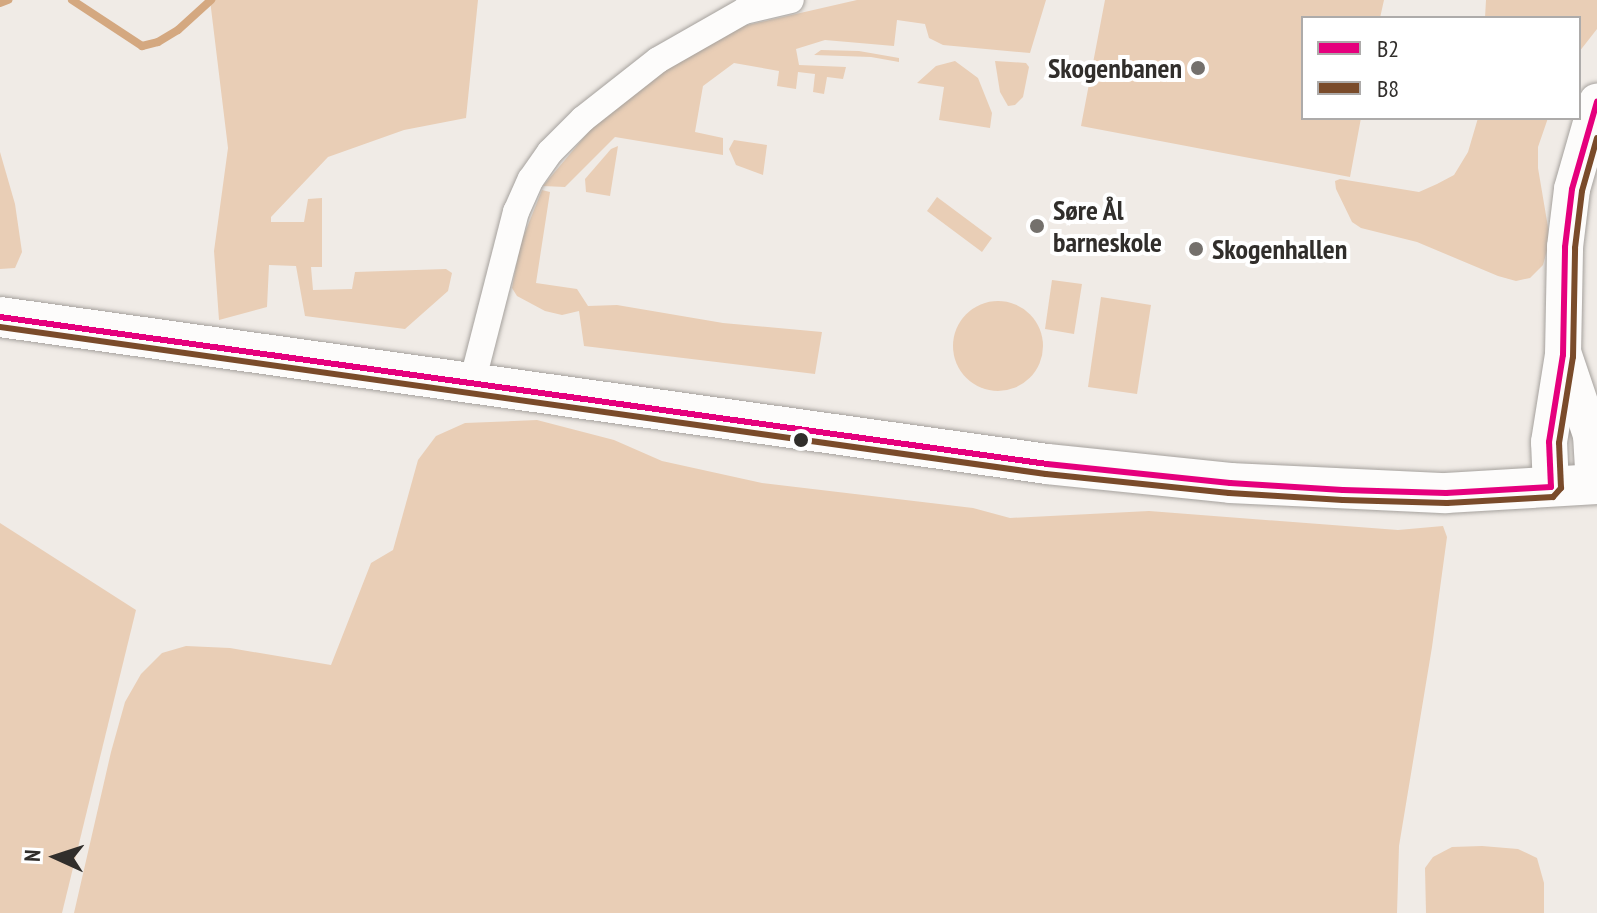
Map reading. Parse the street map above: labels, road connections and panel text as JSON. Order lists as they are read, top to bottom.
{
  "places": ["Skogenbanen", "Søre Ål barneskole", "Skogenhallen"],
  "lines": ["transit line B2", "transit line B8"],
  "legend": ["B2", "B8"],
  "north": "left"
}
